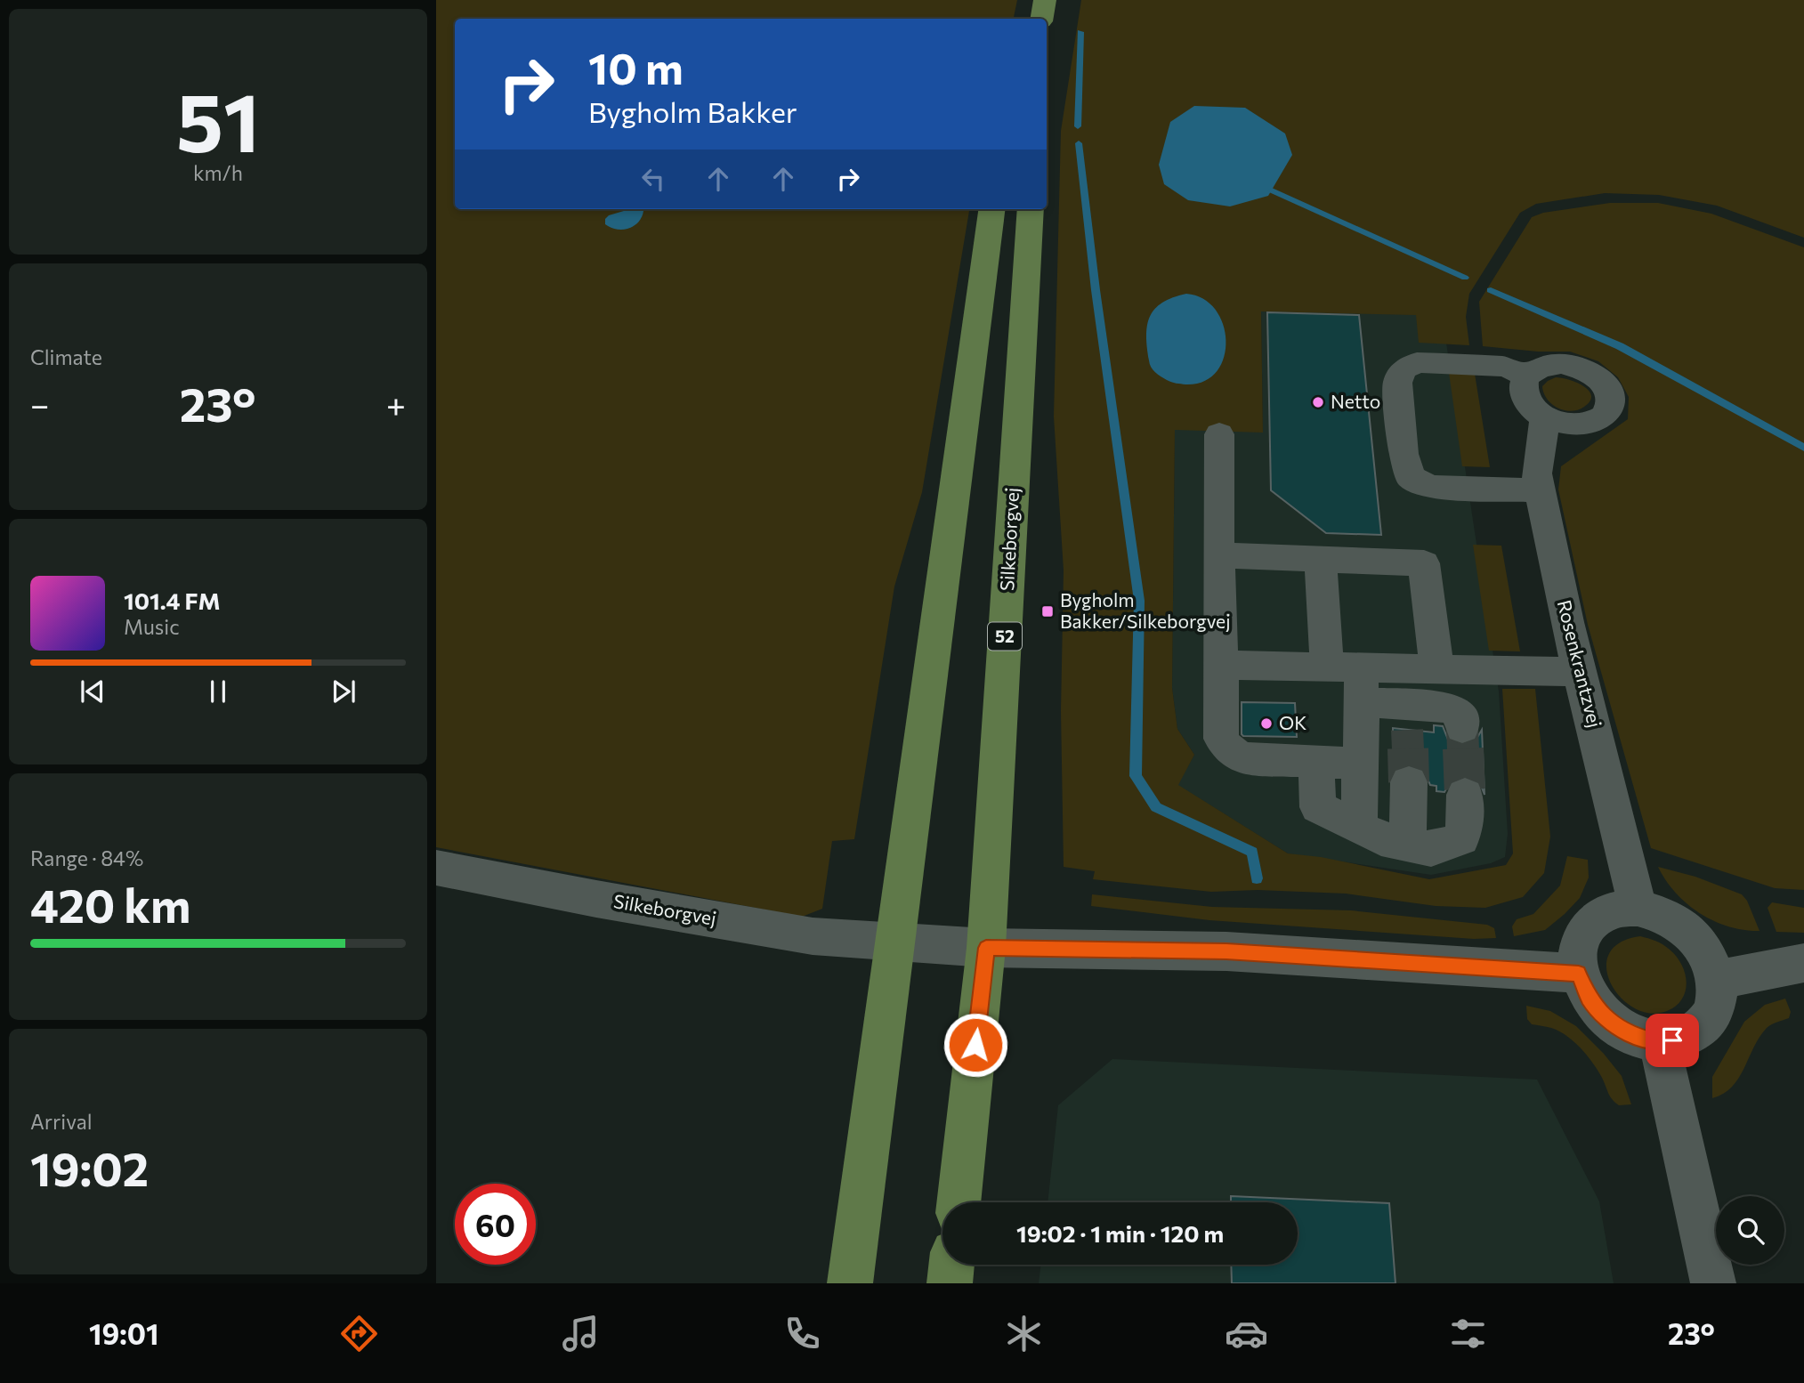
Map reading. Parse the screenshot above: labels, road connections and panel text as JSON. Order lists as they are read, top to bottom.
{
  "streets": {
    "main road": ["Silkeborgvej", "52"],
    "street": ["Rosenkrantzvej"]
  },
  "places": {
    "other": ["Netto", "OK"],
    "transit": ["Bygholm Bakker/Silkeborgvej"]
  },
  "page": {
    "tile": [
      ["51", "km/h"],
      "Climate",
      ["Range · 84%", "420 km"],
      ["Arrival", "19:02"]
    ],
    "turn": ["10 m", "Bygholm Bakker"],
    "heat": ["−", "23°", "+"],
    "song": ["101.4 FM", "Music"],
    "limit": "60",
    "trip": "19:02 · 1 min · 120 m",
    "tabs": ["19:01", "23°"]
  }
}
